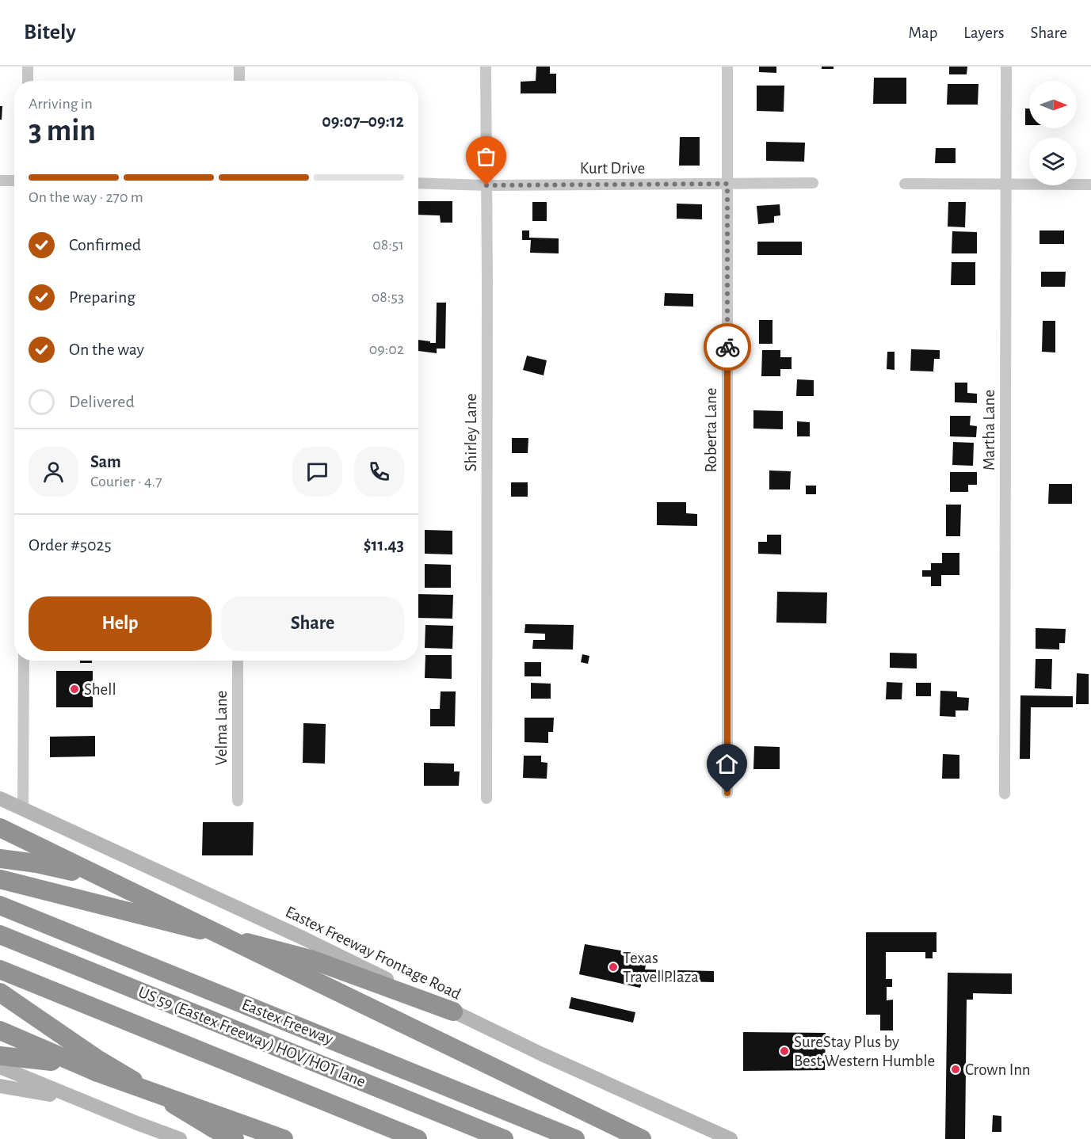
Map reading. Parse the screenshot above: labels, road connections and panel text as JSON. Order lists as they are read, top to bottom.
{
  "streets": {
    "highway": ["Eastex Freeway", "US 59 (Eastex Freeway) HOV/HOT lane"],
    "main road": ["Eastex Freeway Frontage Road"],
    "street": [
      "Kurt Drive",
      "Roberta Lane",
      "Martha Lane",
      "Shirley Lane",
      "Velma Lane"
    ]
  },
  "crossings": [
    ["Kurt Drive", "Roberta Lane"],
    ["Kurt Drive", "Shirley Lane"]
  ],
  "places": [
    "Shell",
    "Texas Travel Plaza",
    "SureStay Plus by Best Western Humble",
    "Crown Inn"
  ],
  "north": "right",
  "page": {
    "header": "Bitely",
    "nav": ["Map", "Layers", "Share"],
    "heading": ["3 min", "Arriving in", "09:07–09:12"],
    "panel": [
      "Sam",
      "Courier · 4.7",
      "Order #5025",
      "$11.43"
    ],
    "bar": "On the way · 270 m",
    "list": [
      ["Confirmed", "08:51"],
      ["Preparing", "08:53"],
      ["On the way", "09:02"],
      "Delivered"
    ],
    "buttons": ["Help", "Share"]
  }
}
